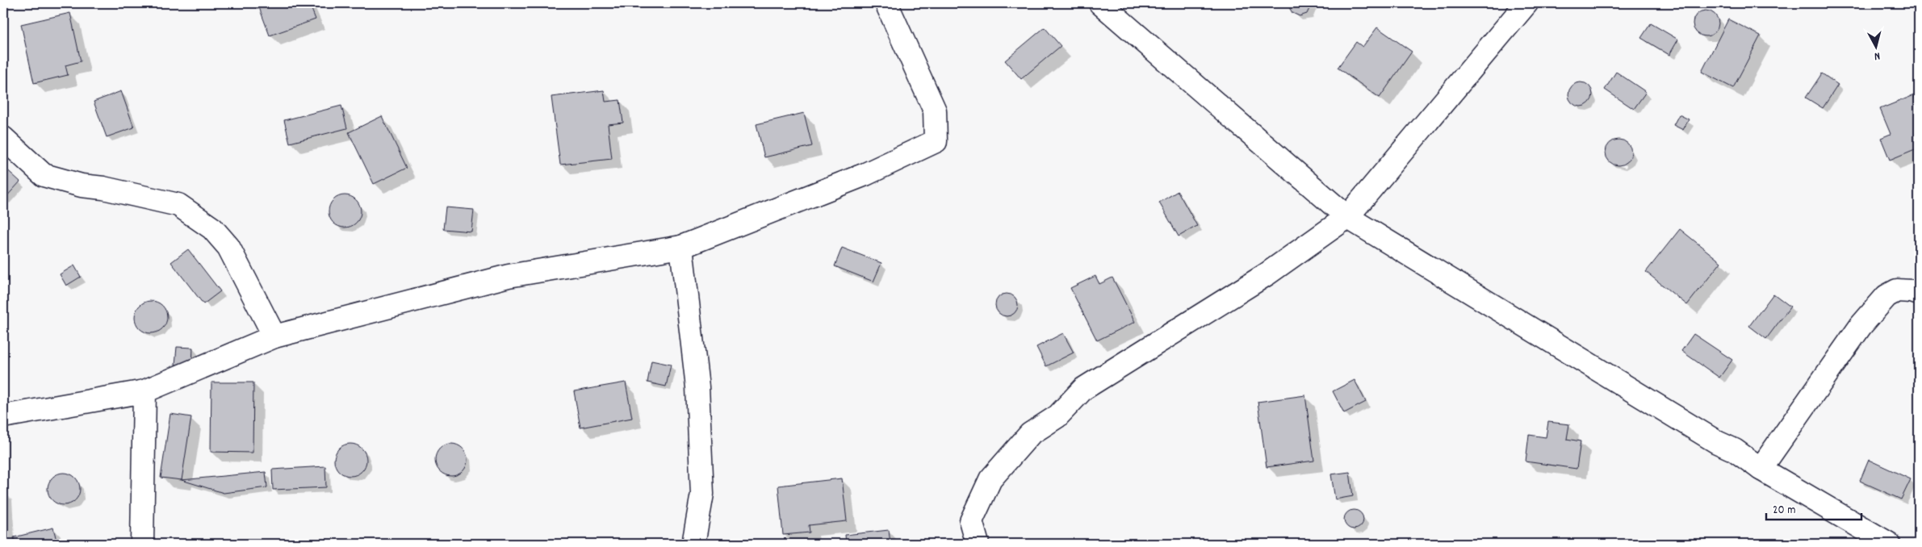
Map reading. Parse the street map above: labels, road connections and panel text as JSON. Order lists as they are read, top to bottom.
{
  "scale_bar": "20 m",
  "north": "bottom"
}
